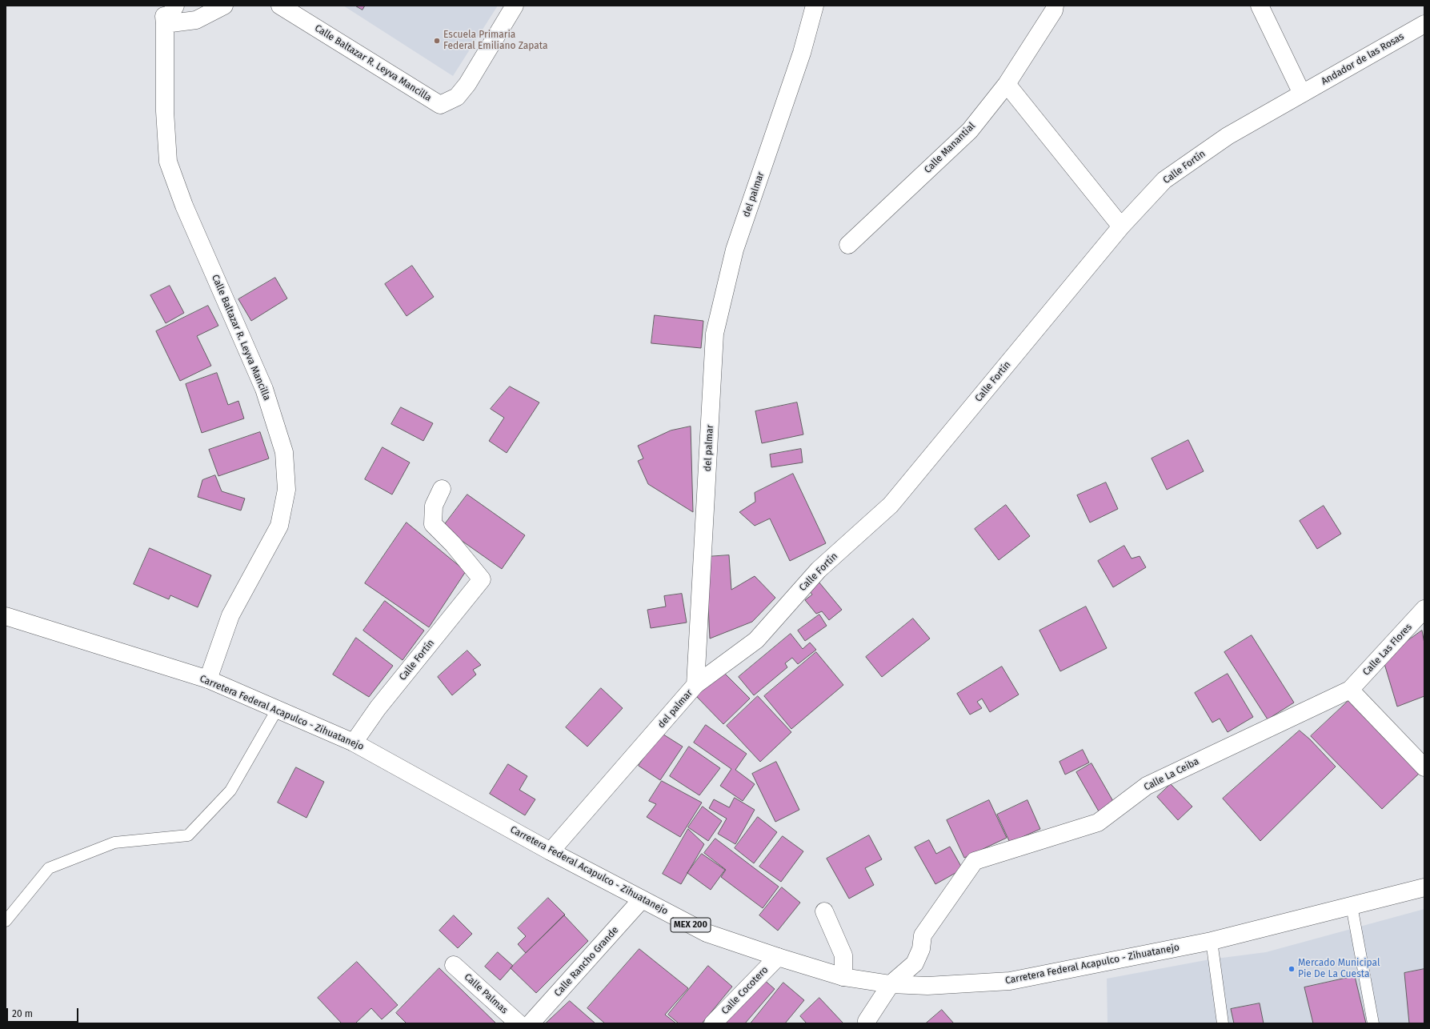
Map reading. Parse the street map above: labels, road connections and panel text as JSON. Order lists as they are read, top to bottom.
{
  "streets": {
    "street": [
      "Andador de las Rosas",
      "Calle Baltazar R. Leyva Mancilla",
      "Calle Manantial",
      "Calle Fortín",
      "del palmar",
      "Calle Las Flores",
      "Carretera Federal Acapulco - Zihuatanejo",
      "Calle La Ceiba",
      "MEX 200",
      "Calle Rancho Grande",
      "Calle Cocotero",
      "Calle Palmas"
    ]
  },
  "crossings": [
    ["Andador de las Rosas", "Calle Fortín"],
    ["Calle Baltazar R. Leyva Mancilla", "Carretera Federal Acapulco - Zihuatanejo"],
    ["Calle Fortín", "del palmar"],
    ["Calle Fortín", "Carretera Federal Acapulco - Zihuatanejo"],
    ["del palmar", "Carretera Federal Acapulco - Zihuatanejo"],
    ["Calle Las Flores", "Calle La Ceiba"],
    ["Carretera Federal Acapulco - Zihuatanejo", "Calle La Ceiba"],
    ["Carretera Federal Acapulco - Zihuatanejo", "Calle Rancho Grande"],
    ["Carretera Federal Acapulco - Zihuatanejo", "Calle Cocotero"]
  ],
  "places": ["Escuela Primaria Federal Emiliano Zapata", "Mercado Municipal Pie De La Cuesta"],
  "scale_bar": "20 m"
}
